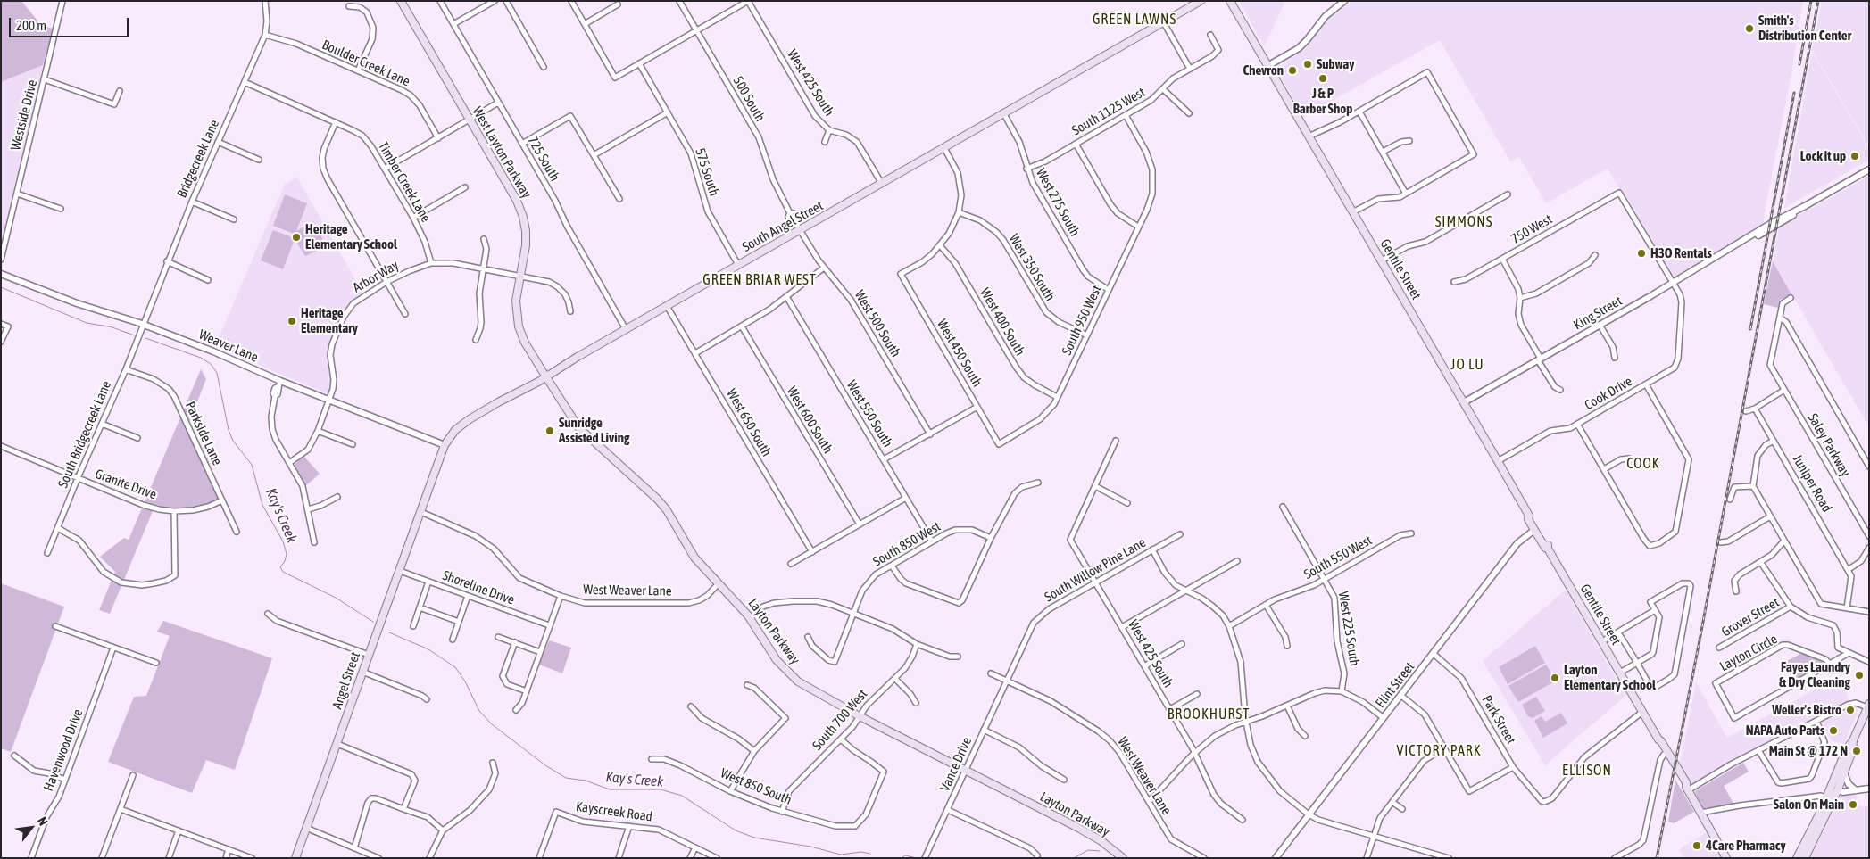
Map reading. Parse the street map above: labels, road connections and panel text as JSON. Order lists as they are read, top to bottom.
{
  "streets": {
    "main road": [
      "West Layton Parkway",
      "South Angel Street",
      "Gentile Street",
      "Layton Parkway",
      "Angel Street"
    ],
    "street": [
      "Boulder Creek Lane",
      "West 425 South",
      "500 South",
      "South 1125 West",
      "Westside Drive",
      "Bridgecreek Lane",
      "725 South",
      "575 South",
      "Timber Creek Lane",
      "West 275 South",
      "750 West",
      "West 350 South",
      "Arbor Way",
      "King Street",
      "South 950 West",
      "West 400 South",
      "West 500 South",
      "Weaver Lane",
      "West 450 South",
      "Cook Drive",
      "West 550 South",
      "West 600 South",
      "West 650 South",
      "Parkside Lane",
      "South Bridgecreek Lane",
      "Saley Parkway",
      "Juniper Road",
      "Granite Drive",
      "South 850 West",
      "South 550 West",
      "South Willow Pine Lane",
      "Shoreline Drive",
      "West Weaver Lane",
      "Grover Street",
      "West 225 South",
      "Layton Circle",
      "Flint Street",
      "South 700 West",
      "Park Street",
      "Havenwood Drive",
      "Vance Drive",
      "West 850 South",
      "Kayscreek Road"
    ]
  },
  "crossings": [
    ["Boulder Creek Lane", "Bridgecreek Lane"],
    ["West 425 South", "South Angel Street"],
    ["West 425 South", "South Willow Pine Lane"],
    ["500 South", "South Angel Street"],
    ["500 South", "West 500 South"],
    ["South 1125 West", "West 275 South"],
    ["South 1125 West", "South 950 West"],
    ["West Layton Parkway", "South Angel Street"],
    ["West Layton Parkway", "Arbor Way"],
    ["West Layton Parkway", "Layton Parkway"],
    ["Bridgecreek Lane", "Timber Creek Lane"],
    ["Bridgecreek Lane", "Weaver Lane"],
    ["Bridgecreek Lane", "South Bridgecreek Lane"],
    ["725 South", "South Angel Street"],
    ["575 South", "South Angel Street"],
    ["Timber Creek Lane", "Arbor Way"],
    ["West 275 South", "South Angel Street"],
    ["West 275 South", "South 950 West"],
    ["South Angel Street", "West 500 South"],
    ["South Angel Street", "Weaver Lane"],
    ["South Angel Street", "West 650 South"],
    ["South Angel Street", "West Weaver Lane"],
    ["South Angel Street", "Layton Parkway"],
    ["South Angel Street", "Angel Street"],
    ["750 West", "King Street"],
    ["750 West", "Cook Drive"],
    ["West 350 South", "South 950 West"],
    ["Gentile Street", "King Street"],
    ["Gentile Street", "Cook Drive"],
    ["Gentile Street", "Flint Street"],
    ["Gentile Street", "Park Street"],
    ["Arbor Way", "Weaver Lane"],
    ["King Street", "Cook Drive"],
    ["South 950 West", "West 400 South"],
    ["South 950 West", "West 450 South"],
    ["West 400 South", "West 450 South"],
    ["Weaver Lane", "South Bridgecreek Lane"],
    ["West 550 South", "South 850 West"],
    ["Parkside Lane", "South Bridgecreek Lane"],
    ["Parkside Lane", "Granite Drive"],
    ["South Bridgecreek Lane", "Granite Drive"],
    ["South 550 West", "West 225 South"],
    ["South Willow Pine Lane", "West Weaver Lane"],
    ["South Willow Pine Lane", "Vance Drive"],
    ["Shoreline Drive", "Angel Street"],
    ["West Weaver Lane", "Layton Parkway"],
    ["West Weaver Lane", "Angel Street"],
    ["West Weaver Lane", "Vance Drive"],
    ["Grover Street", "Layton Circle"],
    ["Layton Parkway", "South 700 West"],
    ["Layton Parkway", "Vance Drive"],
    ["Flint Street", "Park Street"],
    ["South 700 West", "West 850 South"]
  ],
  "districts": [
    "GREEN LAWNS",
    "SIMMONS",
    "GREEN BRIAR WEST",
    "JO LU",
    "COOK",
    "BROOKHURST",
    "VICTORY PARK",
    "ELLISON"
  ],
  "water": ["Kay's Creek"],
  "places": [
    "Smith's Distribution Center",
    "Subway",
    "Chevron",
    "J & P Barber Shop",
    "Lock it up",
    "Heritage Elementary School",
    "H3O Rentals",
    "Heritage Elementary",
    "Sunridge Assisted Living",
    "Fayes Laundry & Dry Cleaning",
    "Layton Elementary School",
    "Weller's Bistro",
    "NAPA Auto Parts",
    "Main St @ 172 N",
    "Salon On Main",
    "4Care Pharmacy"
  ],
  "scale_bar": "200 m",
  "north": "top right"
}
